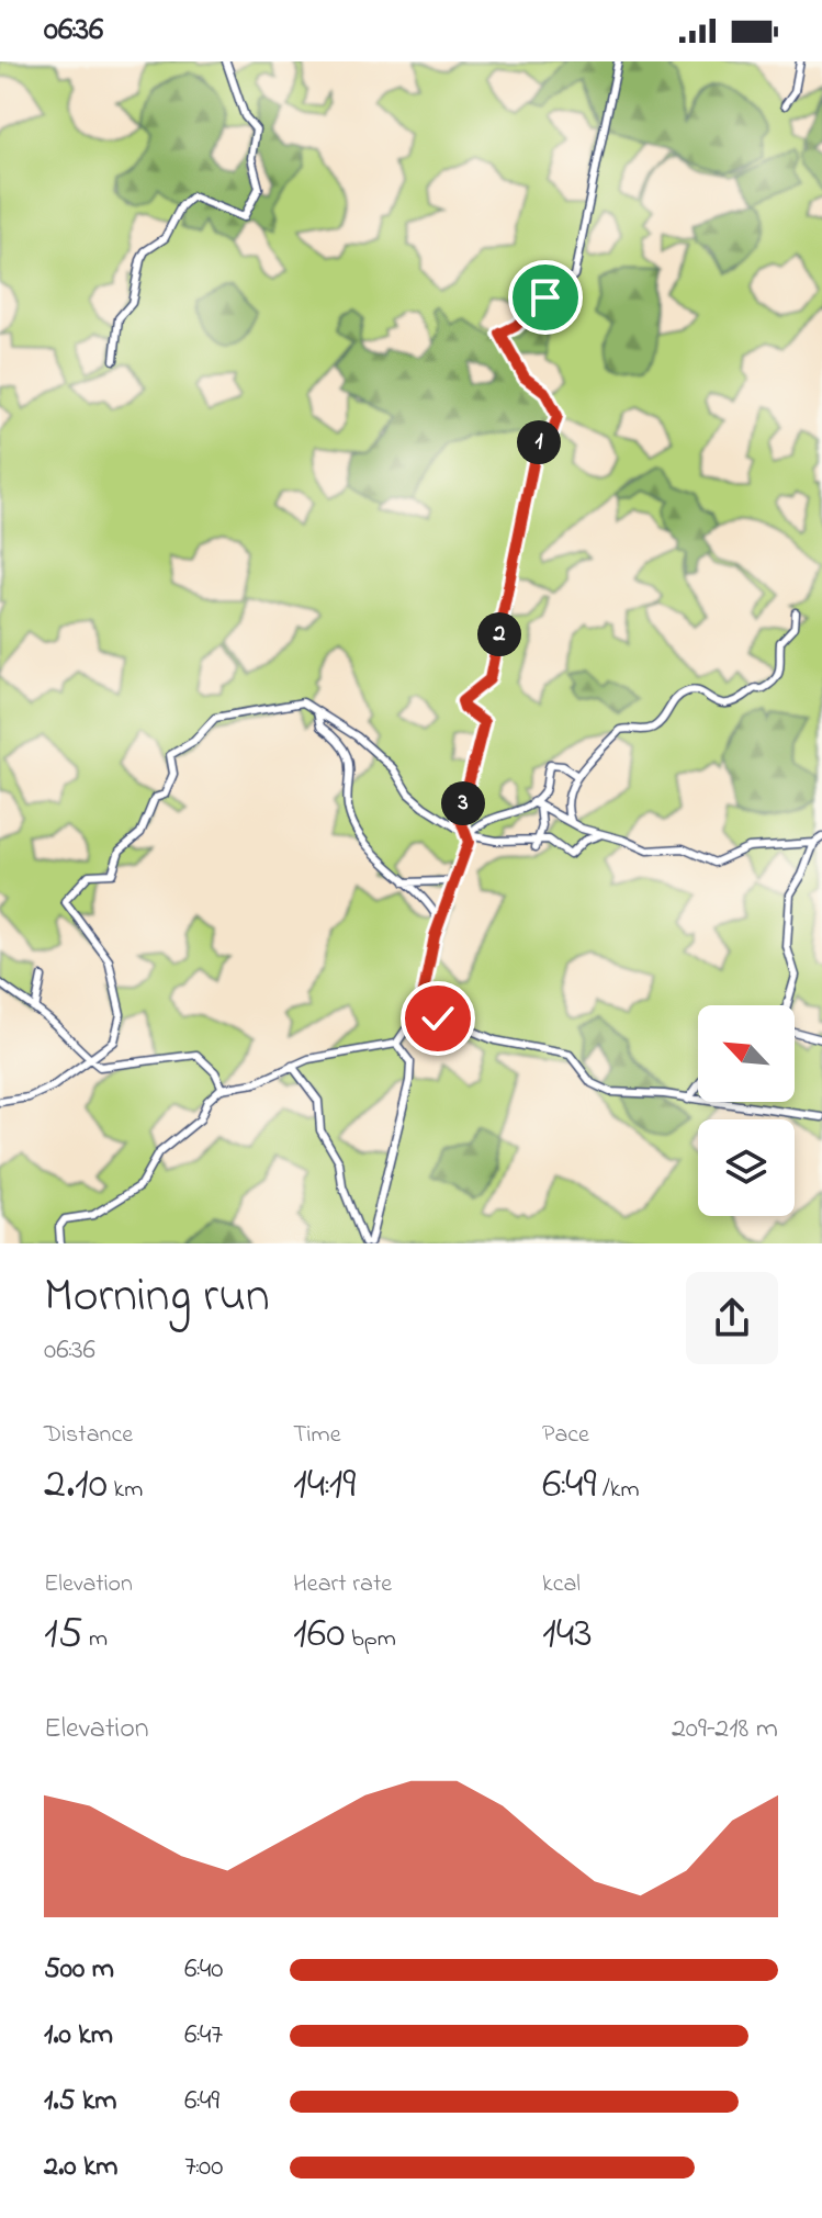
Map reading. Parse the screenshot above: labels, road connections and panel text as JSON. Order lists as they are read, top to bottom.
{
  "north": "top left",
  "page": {
    "status": "06:36",
    "pins": ["1", "2", "3"],
    "heading": ["Morning run", "06:36"],
    "stats": [
      ["Distance", "2.10 km"],
      ["Time", "14:19"],
      ["Pace", "6:49 /km"],
      ["Elevation", "15 m"],
      ["Heart rate", "160 bpm"],
      ["kcal", "143"]
    ],
    "chart": ["Elevation", "209–218 m"],
    "list": [
      {
        "name": "500 m",
        "note": "6:40"
      },
      {
        "name": "1.0 km",
        "note": "6:47"
      },
      {
        "name": "1.5 km",
        "note": "6:49"
      },
      {
        "name": "2.0 km",
        "note": "7:00"
      }
    ]
  }
}
